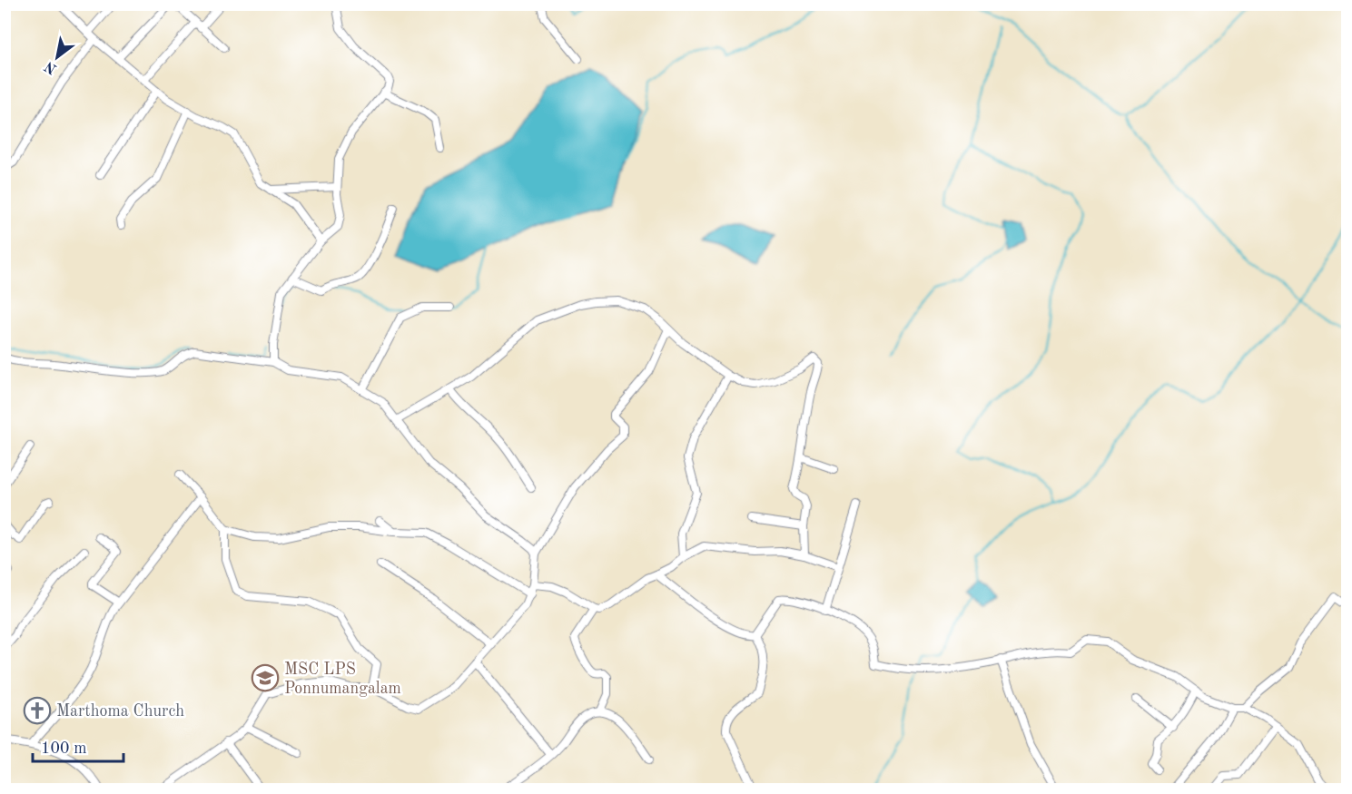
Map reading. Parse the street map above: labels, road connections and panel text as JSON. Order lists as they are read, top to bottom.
{
  "places": {
    "school or university": ["MSC LPS Ponnumangalam"],
    "church": ["Marthoma Church"]
  },
  "scale_bar": "100 m",
  "north": "bottom left"
}
